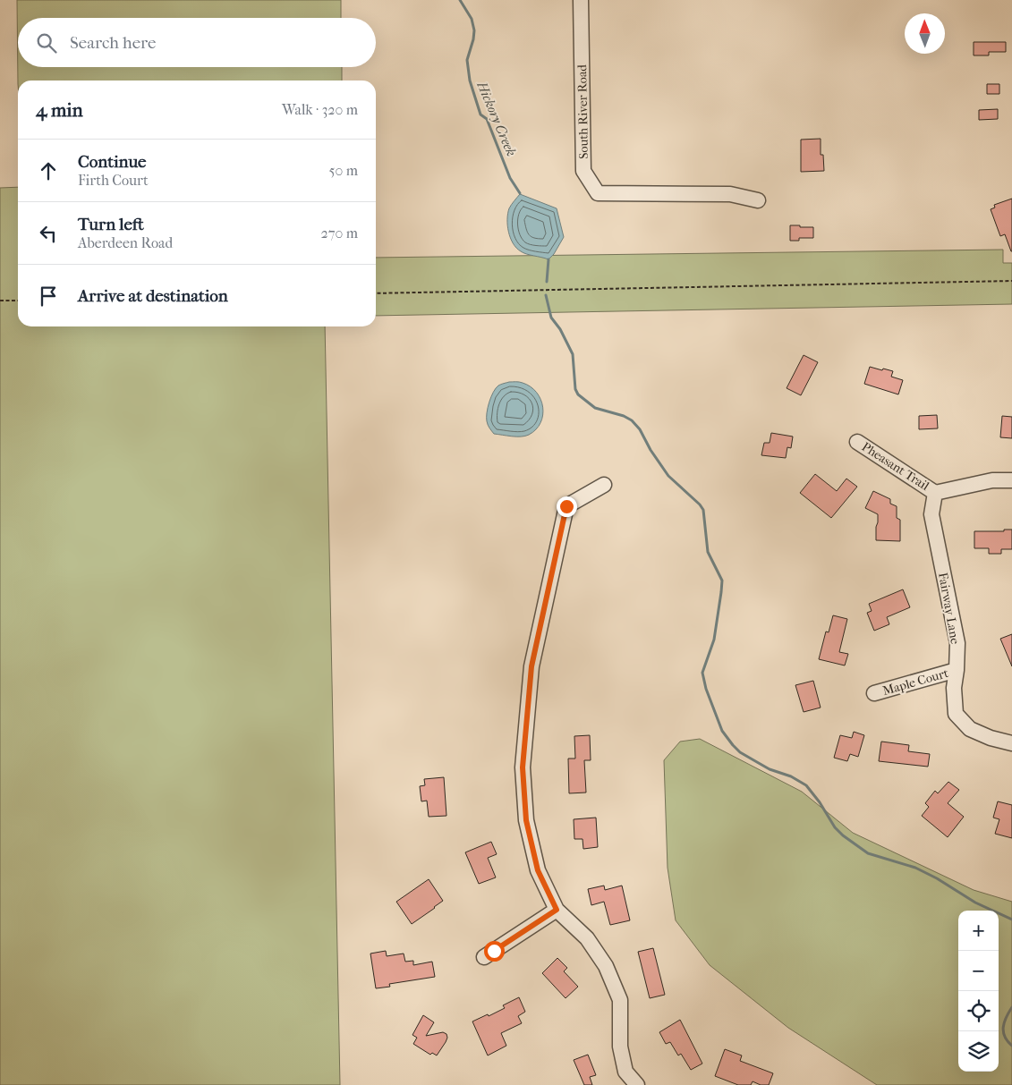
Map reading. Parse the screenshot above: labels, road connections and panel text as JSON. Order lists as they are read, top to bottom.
{
  "streets": {
    "street": [
      "South River Road",
      "Pheasant Trail",
      "Fairway Lane",
      "Maple Court"
    ]
  },
  "crossings": [
    ["Pheasant Trail", "Fairway Lane"],
    ["Fairway Lane", "Maple Court"]
  ],
  "water": ["Hickory Creek"],
  "north": "top",
  "page": {
    "search": "Search here",
    "heading": ["4 min", "Walk · 320 m"],
    "list": [
      ["Continue", "Firth Court", "50 m"],
      ["Turn left", "Aberdeen Road", "270 m"],
      "Arrive at destination"
    ],
    "map_buttons": ["+", "−"]
  }
}
